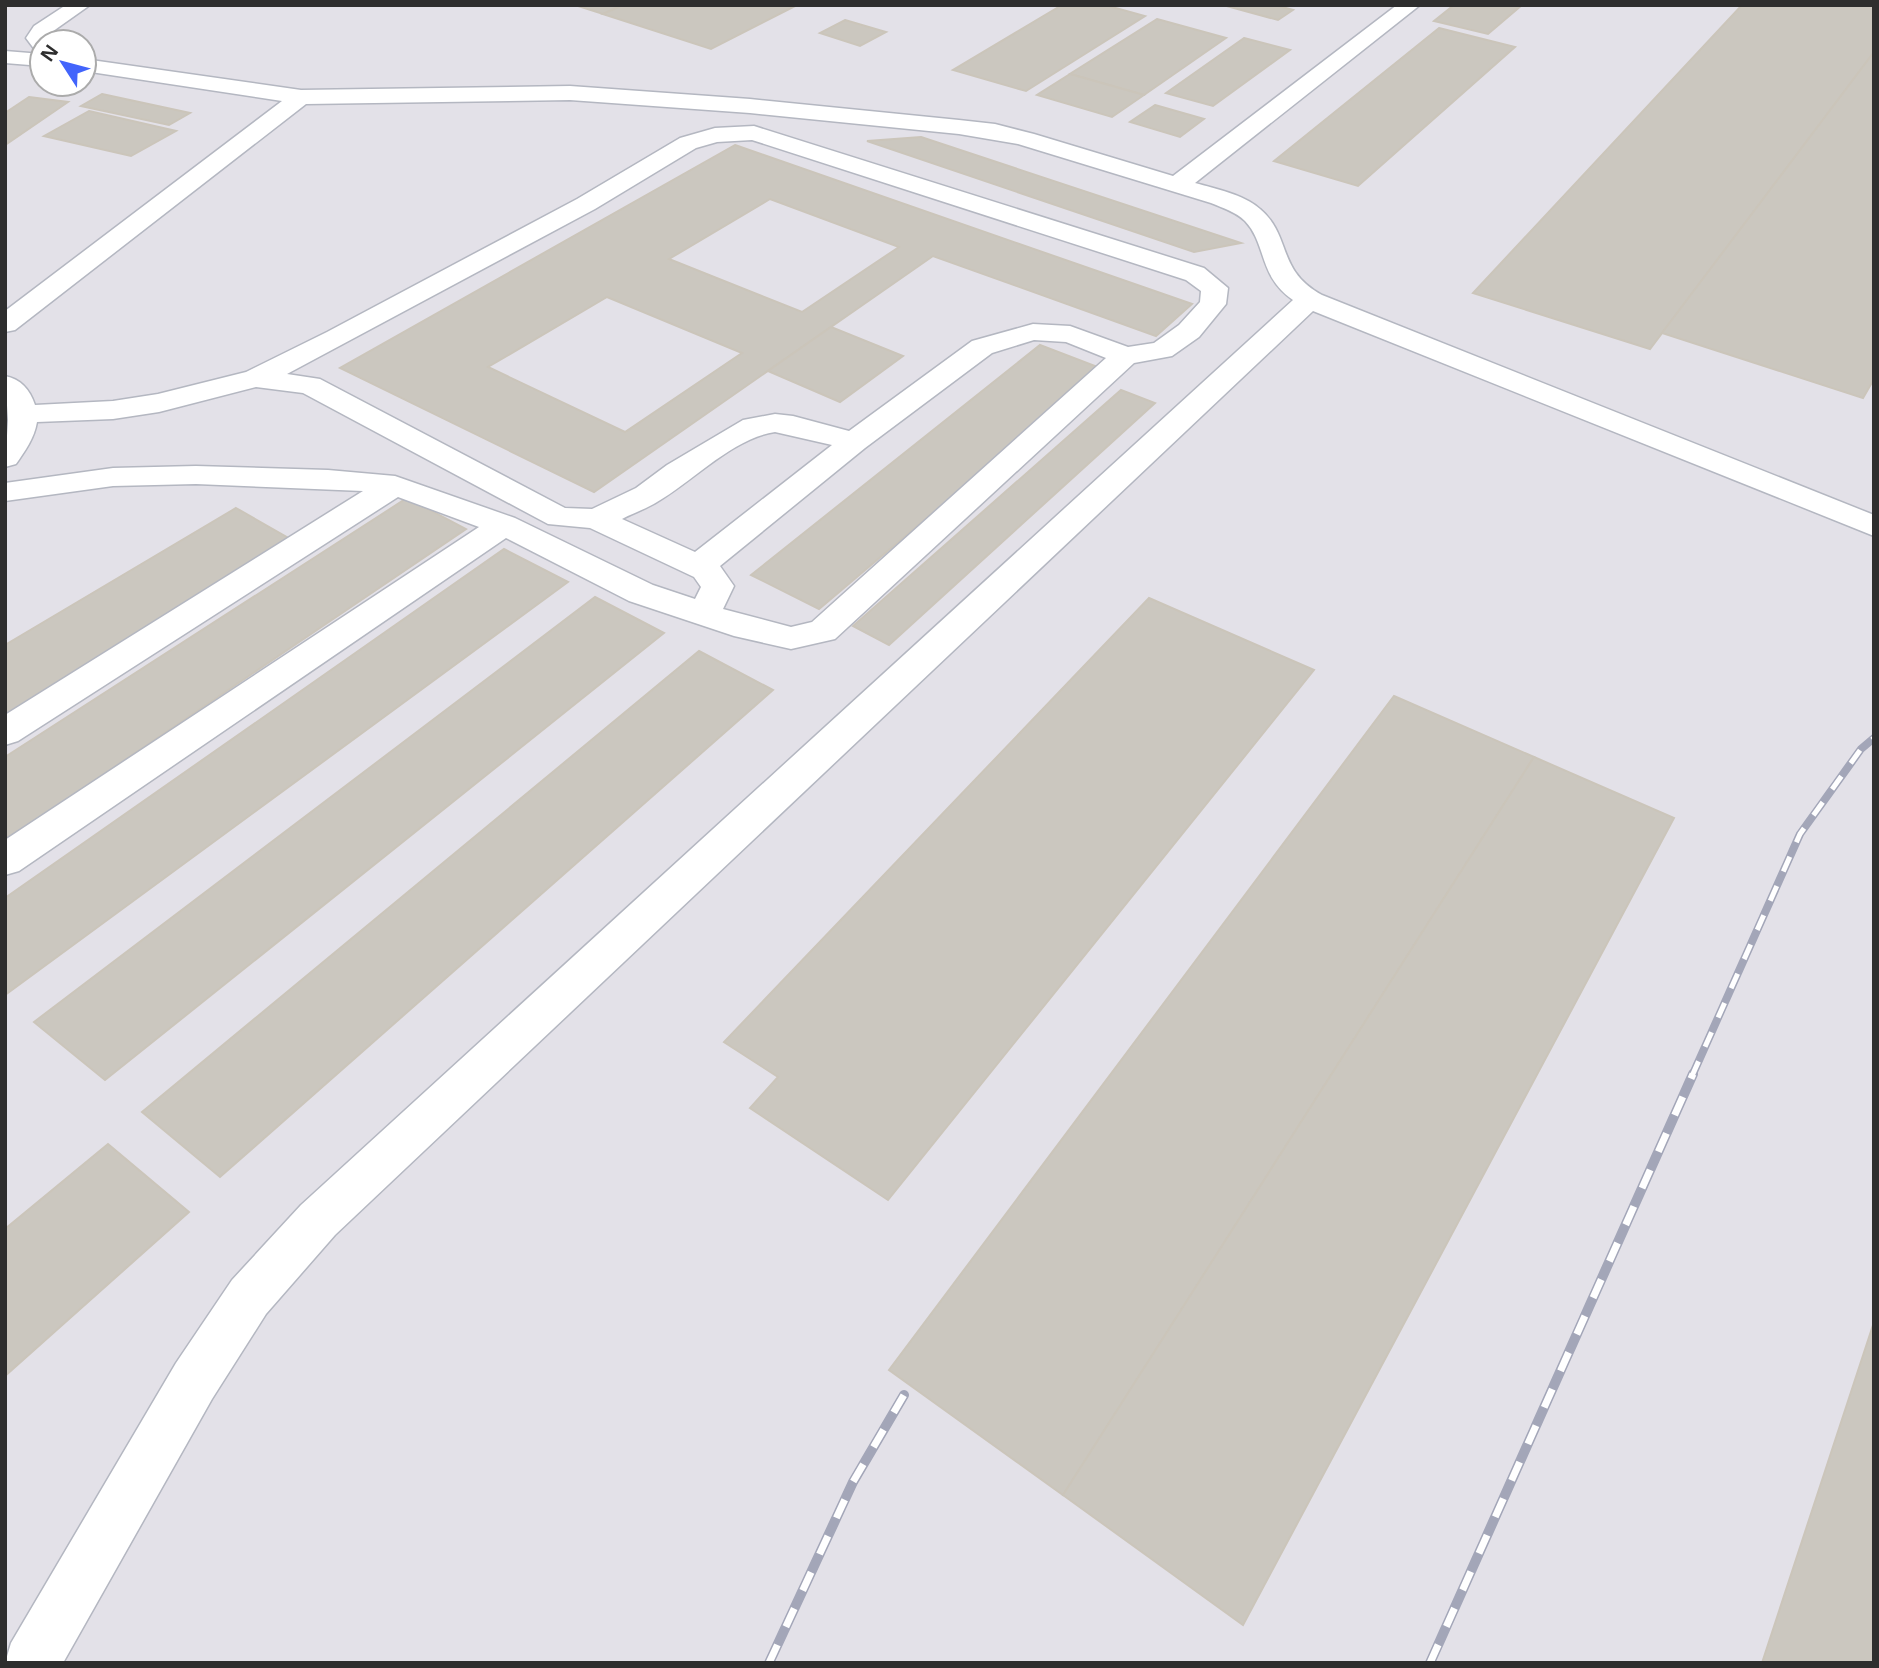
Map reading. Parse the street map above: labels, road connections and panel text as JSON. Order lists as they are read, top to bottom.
{
  "north": "top left"
}
